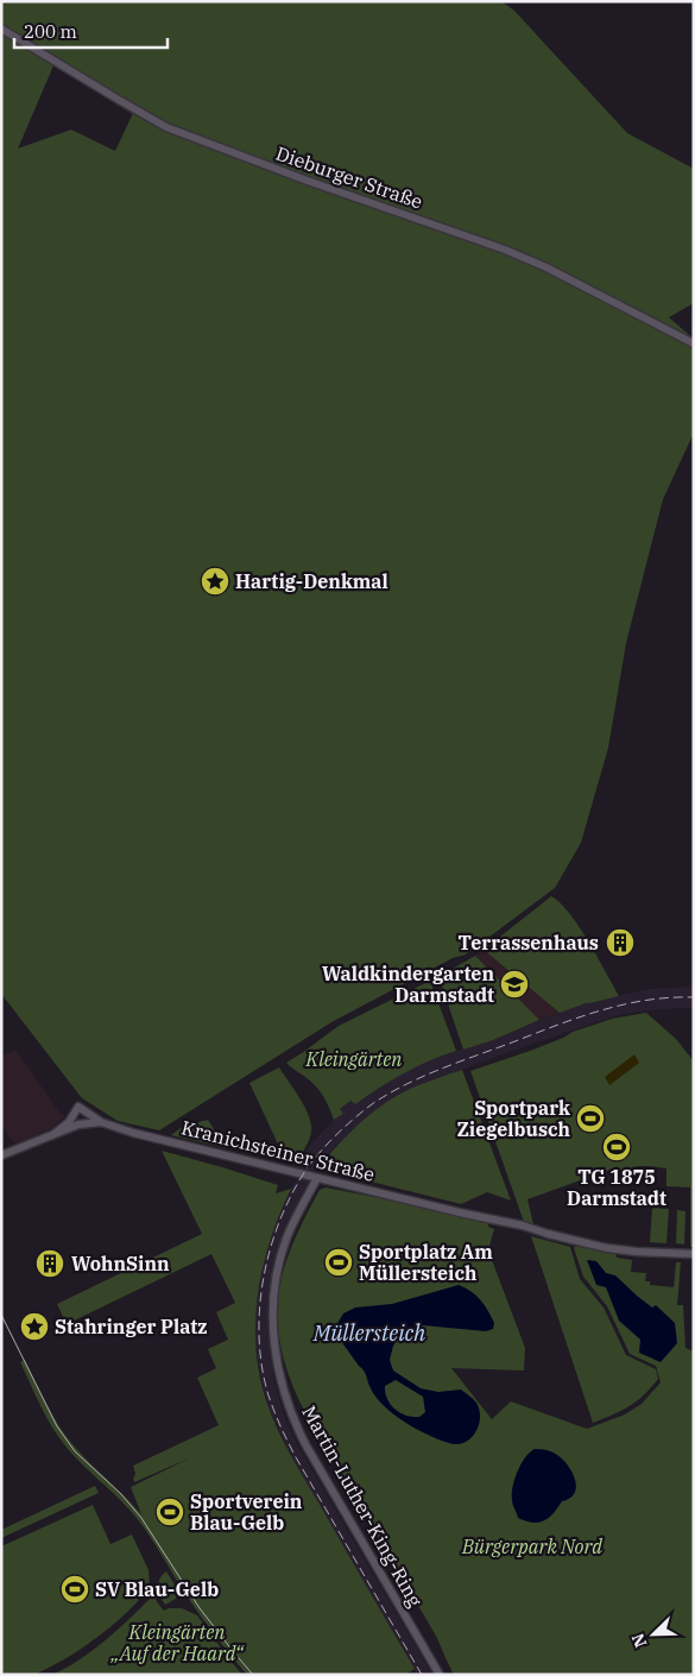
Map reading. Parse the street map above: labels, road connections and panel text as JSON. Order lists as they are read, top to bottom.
{
  "streets": {
    "main road": ["Dieburger Straße", "Kranichsteiner Straße", "Martin-Luther-King-Ring"]
  },
  "crossings": [
    ["Kranichsteiner Straße", "Martin-Luther-King-Ring"]
  ],
  "water": ["Müllersteich"],
  "parks": ["Kleingärten", "Bürgerpark Nord", "Kleingärten „Auf der Haard“"],
  "places": {
    "place": ["Hartig-Denkmal", "Stahringer Platz"],
    "building": ["Terrassenhaus", "WohnSinn"],
    "school or university": ["Waldkindergarten Darmstadt"],
    "sports": [
      "Sportpark Ziegelbusch",
      "TG 1875 Darmstadt",
      "Sportplatz Am Müllersteich",
      "Sportverein Blau-Gelb",
      "SV Blau-Gelb"
    ]
  },
  "scale_bar": "200 m",
  "north": "bottom left"
}
